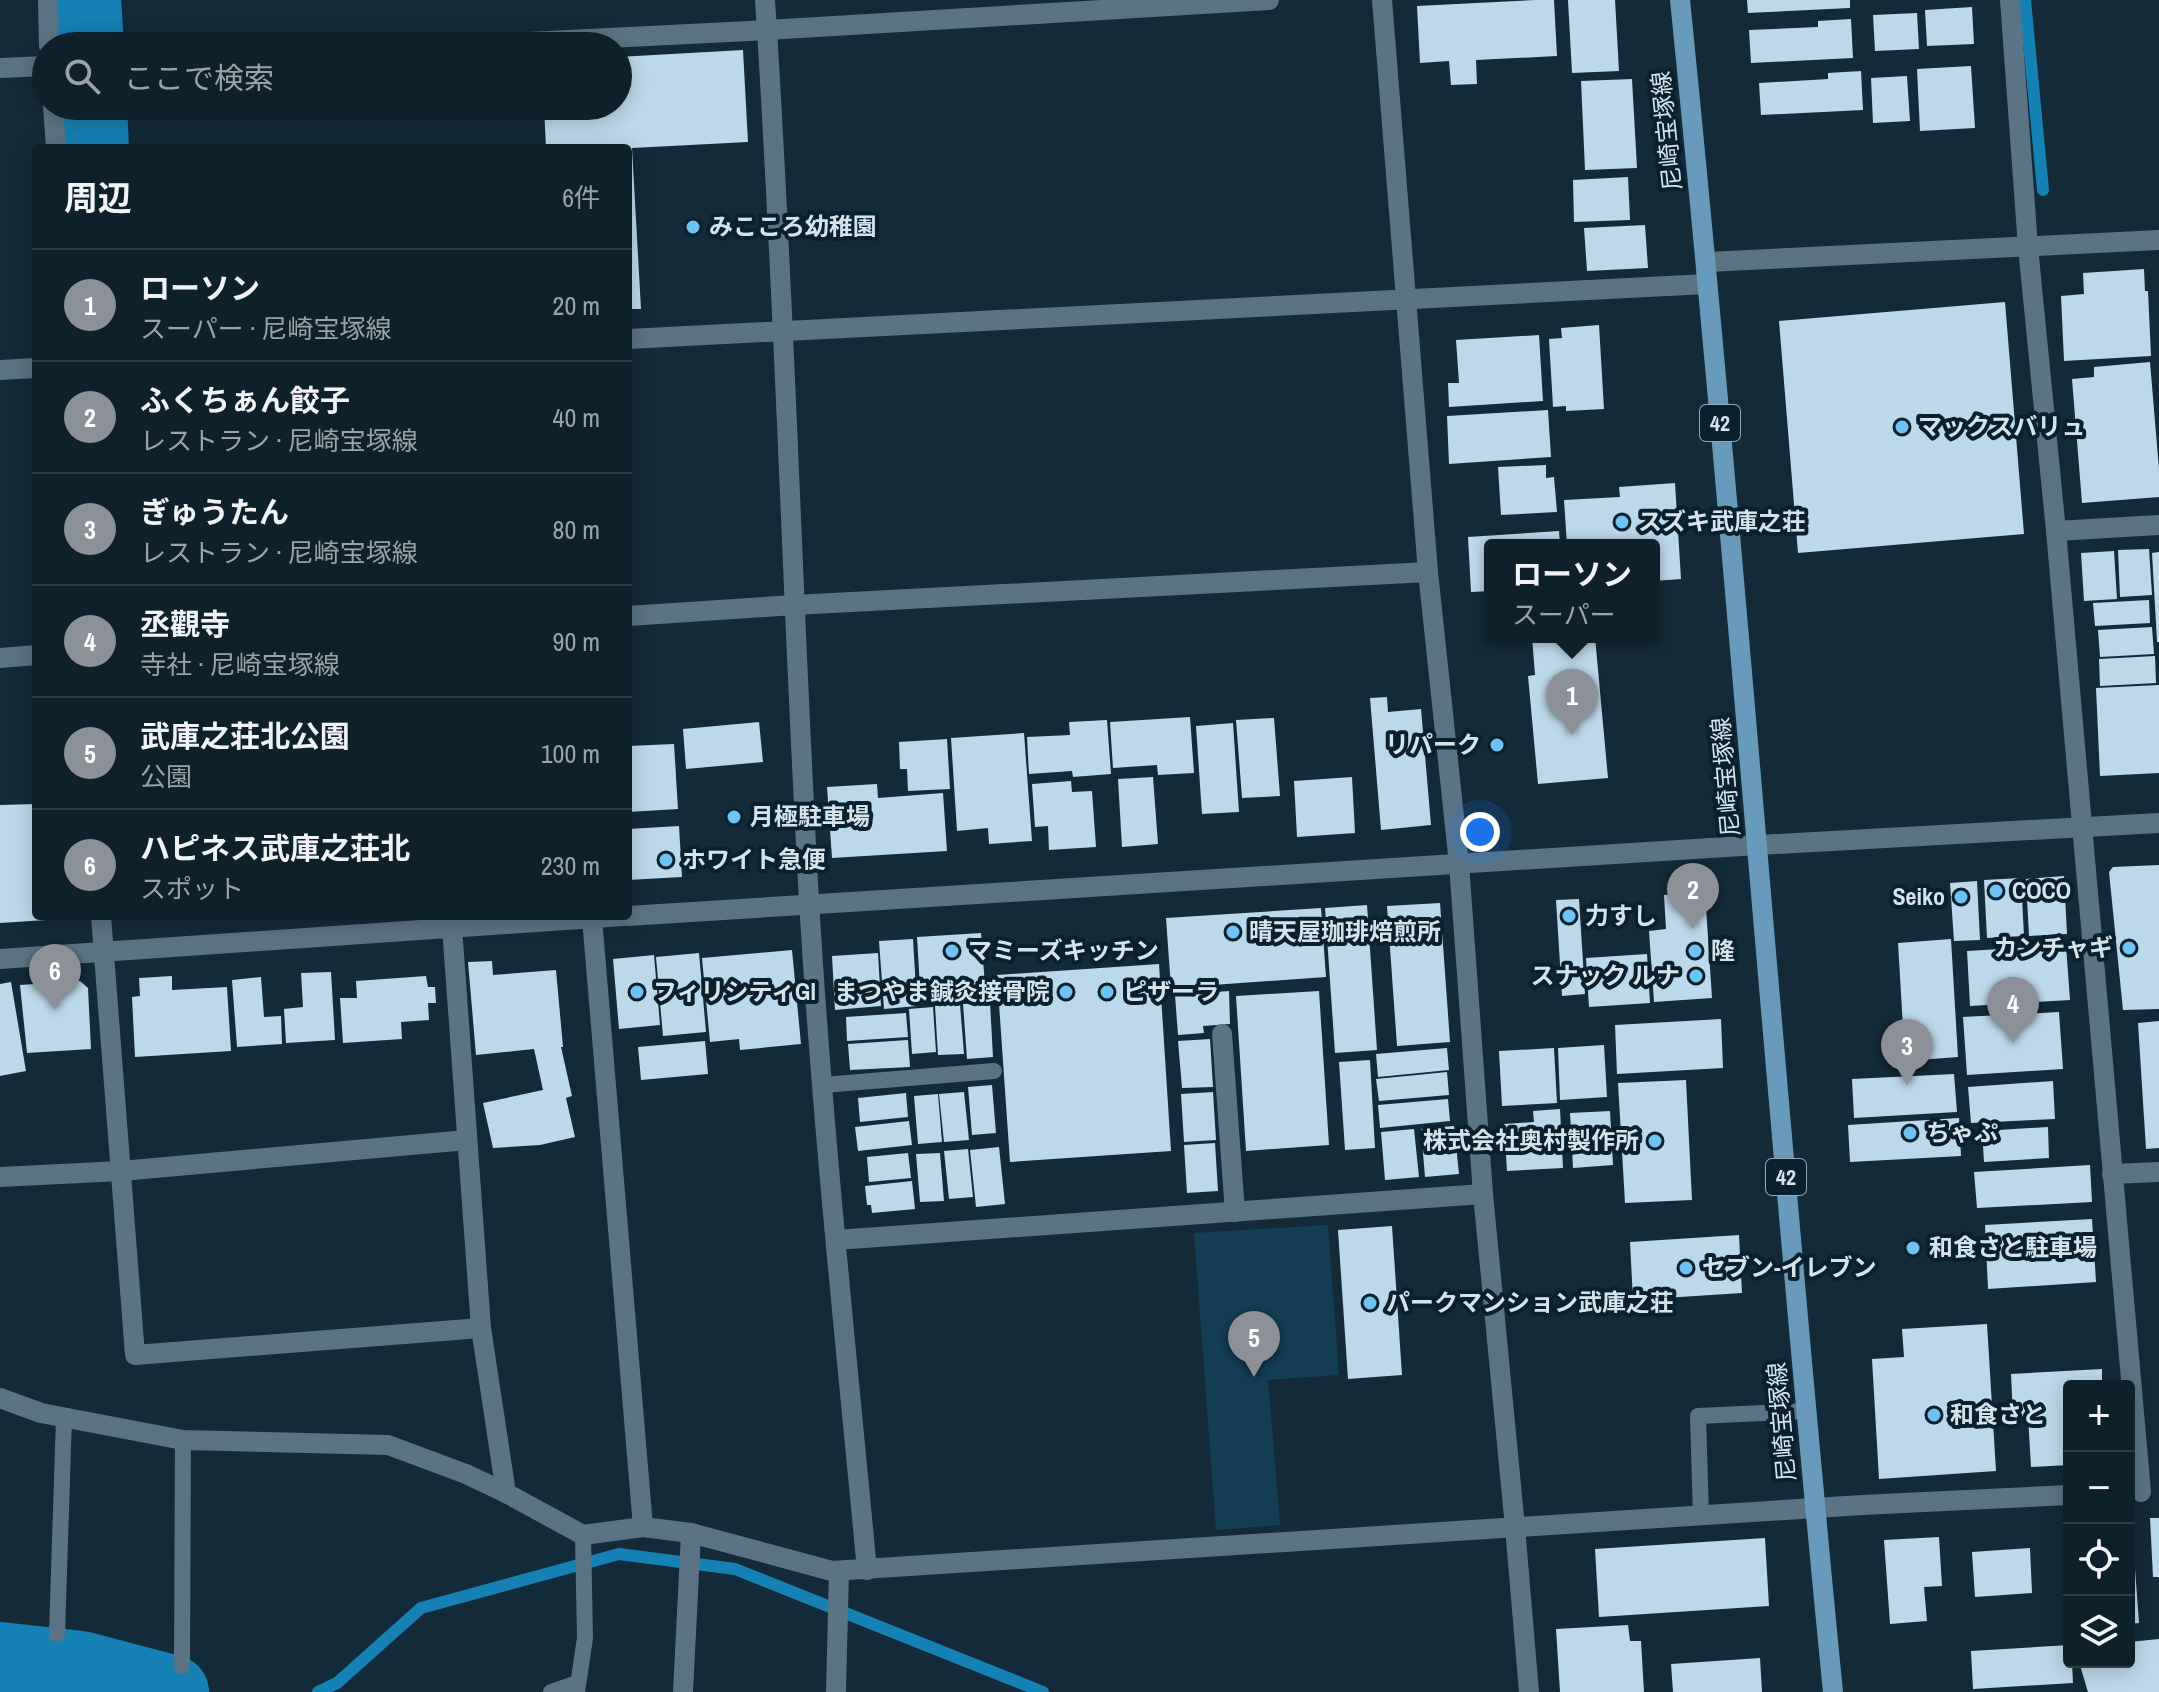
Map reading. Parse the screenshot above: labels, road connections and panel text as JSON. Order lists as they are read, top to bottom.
{
  "streets": {
    "main road": ["尼崎宝塚線", "42"]
  },
  "places": [
    "みこころ幼稚園",
    "マックスバリュ",
    "スズキ武庫之荘",
    "リパーク",
    "月極駐車場",
    "ホワイト急便",
    "COCO",
    "Seiko",
    "力すし",
    "晴天屋珈琲焙煎所",
    "カンチャギ",
    "マミーズキッチン",
    "隆",
    "スナック ルナ",
    "フィリシティGI",
    "まつやま鍼灸接骨院",
    "ピザーラ",
    "ちゃぷ",
    "株式会社奥村製作所",
    "和食さと駐車場",
    "セブン-イレブン",
    "パークマンション武庫之荘",
    "和食さと"
  ],
  "page": {
    "search": "ここで検索",
    "heading": ["周辺", "6件"],
    "list": [
      {
        "mark": "1",
        "name": "ローソン",
        "note": "スーパー · 尼崎宝塚線",
        "value": "20 m"
      },
      {
        "mark": "2",
        "name": "ふくちぁん餃子",
        "note": "レストラン · 尼崎宝塚線",
        "value": "40 m"
      },
      {
        "mark": "3",
        "name": "ぎゅうたん",
        "note": "レストラン · 尼崎宝塚線",
        "value": "80 m"
      },
      {
        "mark": "4",
        "name": "丞觀寺",
        "note": "寺社 · 尼崎宝塚線",
        "value": "90 m"
      },
      {
        "mark": "5",
        "name": "武庫之荘北公園",
        "note": "公園",
        "value": "100 m"
      },
      {
        "mark": "6",
        "name": "ハピネス武庫之荘北",
        "note": "スポット",
        "value": "230 m"
      }
    ],
    "popup": ["ローソン", "スーパー"],
    "pins": [
      "1",
      "2",
      "6",
      "4",
      "3",
      "5"
    ],
    "map_buttons": ["+", "−"]
  }
}
